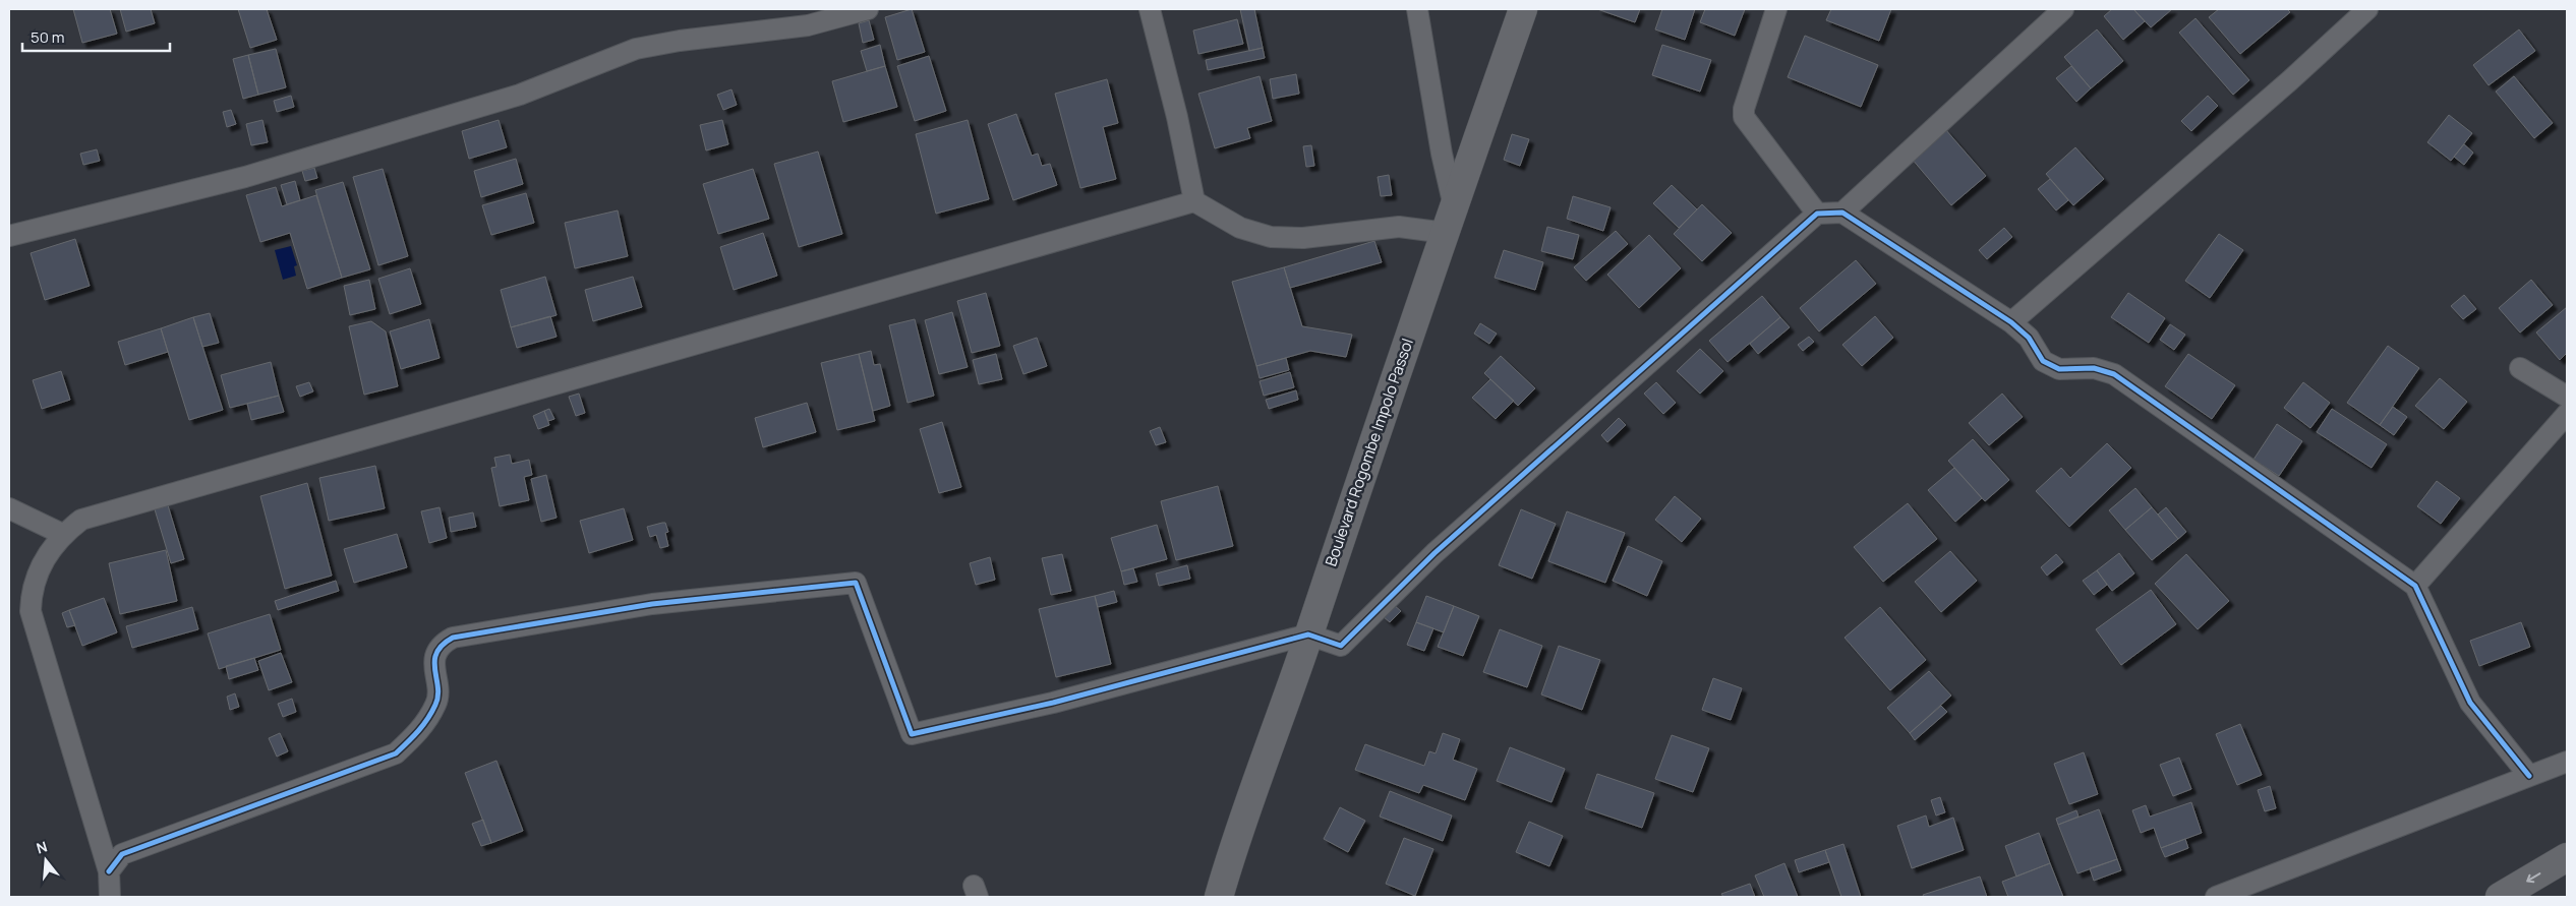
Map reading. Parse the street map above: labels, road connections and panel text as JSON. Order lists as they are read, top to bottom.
{
  "streets": {
    "street": ["Boulevard Rogombe Impolo Passol"]
  },
  "scale_bar": "50 m",
  "north": "top"
}
